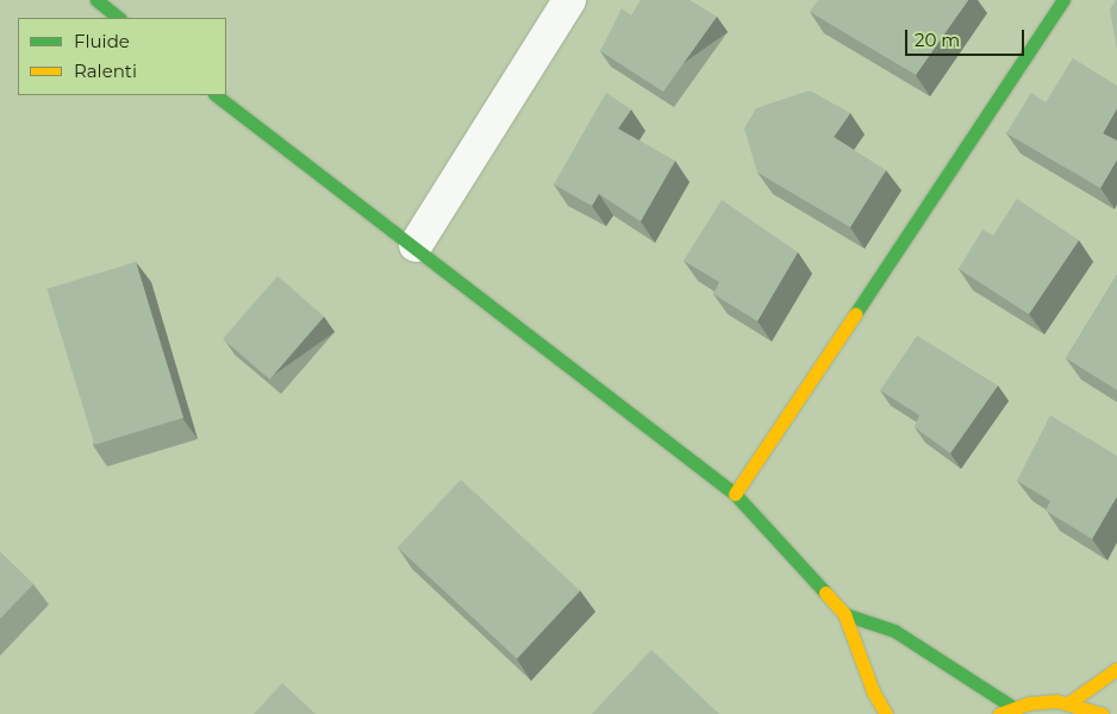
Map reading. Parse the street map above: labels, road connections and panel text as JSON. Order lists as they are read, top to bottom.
{
  "legend": ["Fluide", "Ralenti"],
  "scale_bar": "20 m"
}
